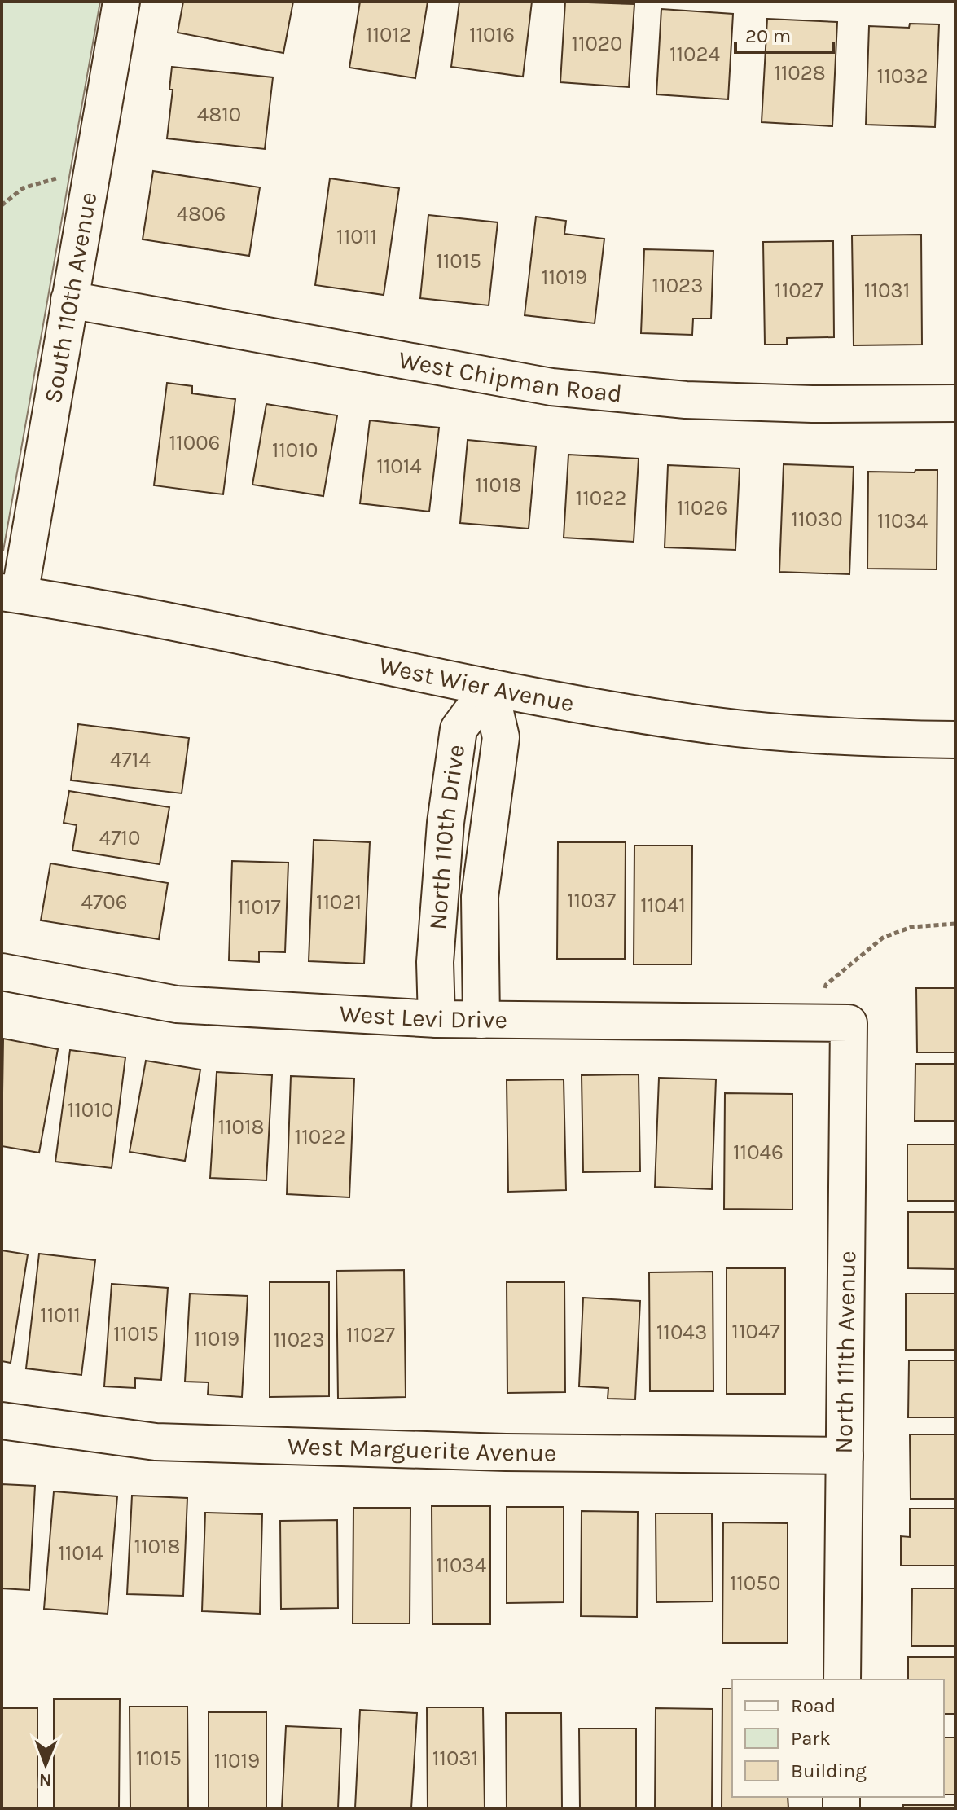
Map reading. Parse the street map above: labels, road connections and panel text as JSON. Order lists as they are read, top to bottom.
{
  "streets": {
    "street": [
      "South 110th Avenue",
      "West Chipman Road",
      "West Wier Avenue",
      "North 110th Drive",
      "West Levi Drive",
      "North 111th Avenue",
      "West Marguerite Avenue"
    ]
  },
  "crossings": [
    ["South 110th Avenue", "West Chipman Road"],
    ["South 110th Avenue", "West Wier Avenue"],
    ["West Wier Avenue", "North 110th Drive"],
    ["North 110th Drive", "West Levi Drive"],
    ["West Levi Drive", "North 111th Avenue"],
    ["North 111th Avenue", "West Marguerite Avenue"]
  ],
  "house_numbers": [
    "11012",
    "11016",
    "11020",
    "11024",
    "11028",
    "11032",
    "4810",
    "4806",
    "11011",
    "11015",
    "11019",
    "11023",
    "11027",
    "11031",
    "11006",
    "11010",
    "11014",
    "11018",
    "11022",
    "11026",
    "11030",
    "11034",
    "4714",
    "4710",
    "11037",
    "4706",
    "11021",
    "11041",
    "11017",
    "11010",
    "11018",
    "11022",
    "11046",
    "11011",
    "11047",
    "11043",
    "11015",
    "11027",
    "11019",
    "11023",
    "11018",
    "11014",
    "11034",
    "11050",
    "11015",
    "11031",
    "11019"
  ],
  "legend": ["Road", "Park", "Building"],
  "scale_bar": "20 m",
  "north": "bottom"
}
